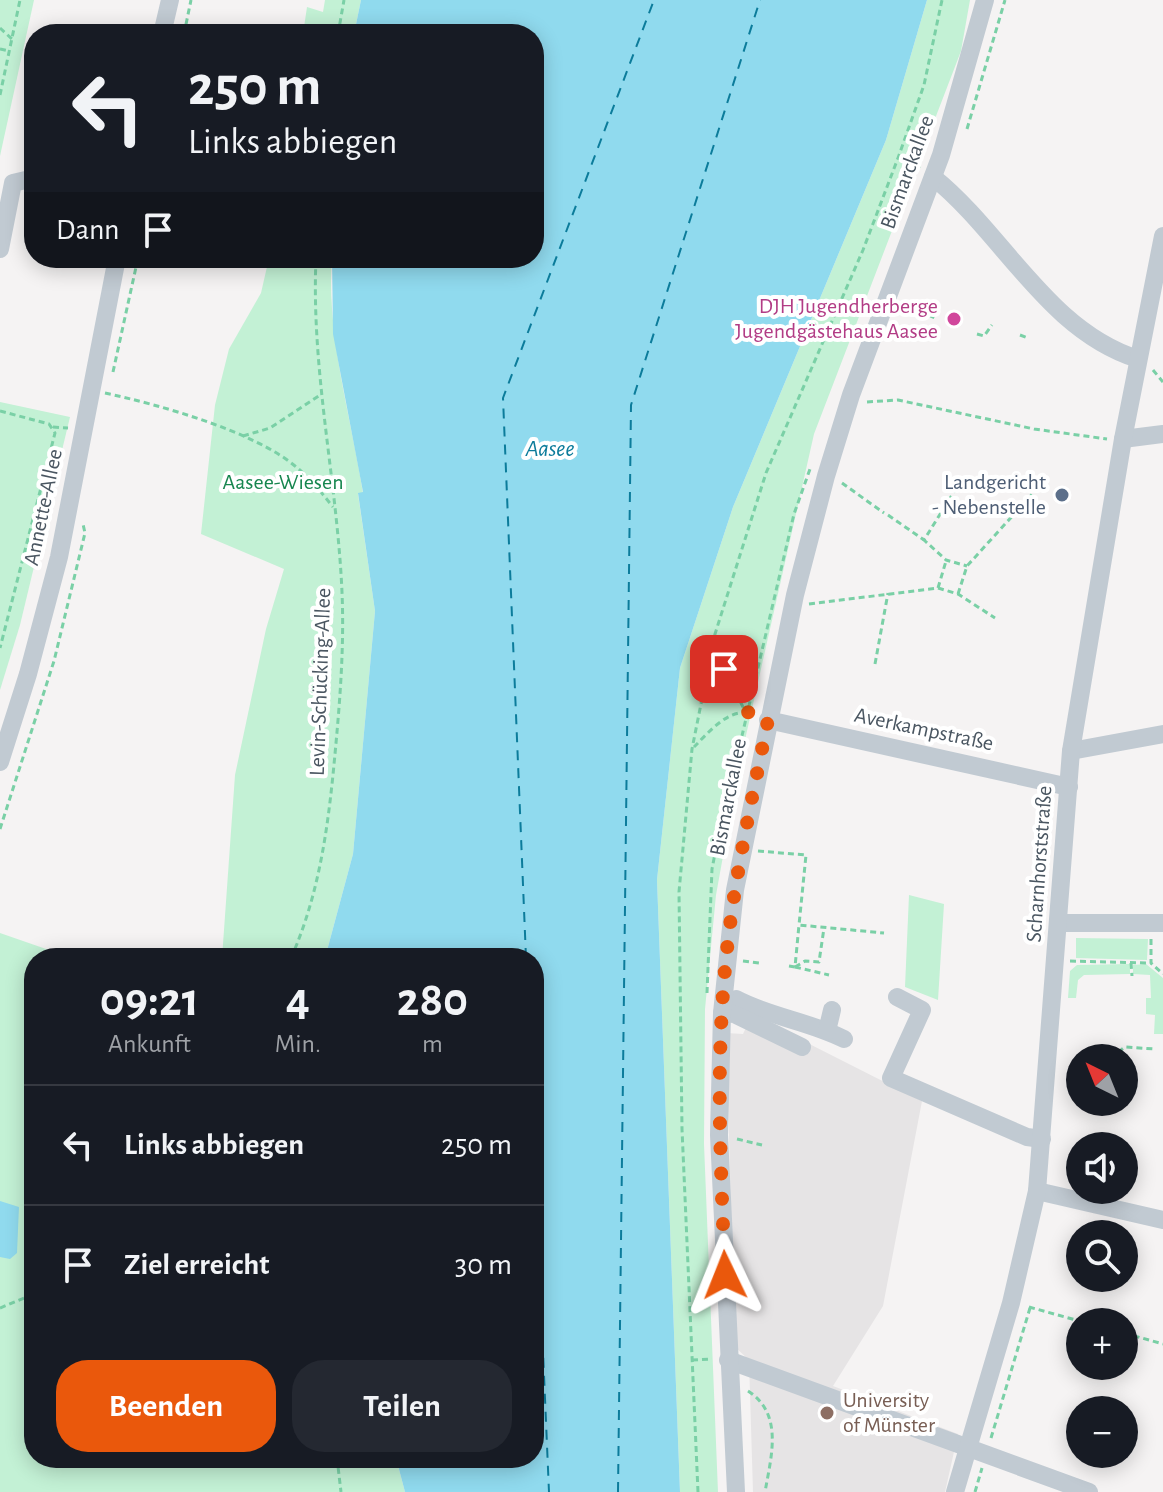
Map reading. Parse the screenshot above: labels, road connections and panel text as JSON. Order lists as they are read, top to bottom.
{
  "streets": {
    "street": [
      "Bismarckallee",
      "Annette-Allee",
      "Averkampstraße",
      "Scharnhorststraße"
    ],
    "path": ["Levin-Schücking-Allee"]
  },
  "crossings": [
    ["Bismarckallee", "Averkampstraße"],
    ["Averkampstraße", "Scharnhorststraße"]
  ],
  "water": ["Aasee"],
  "parks": ["Aasee-Wiesen"],
  "places": ["DJH Jugendherberge Jugendgästehaus Aasee", "Landgericht - Nebenstelle", "University of Münster"],
  "north": "top left",
  "page": {
    "turn": ["250 m", "Links abbiegen"],
    "then": "Dann",
    "eta": [
      "09:21",
      "Ankunft",
      "4",
      "Min.",
      "280",
      "m"
    ],
    "map_buttons": ["+", "−"],
    "list": [
      {
        "name": "Links abbiegen",
        "value": "250 m"
      },
      {
        "name": "Ziel erreicht",
        "value": "30 m"
      }
    ],
    "buttons": ["Beenden", "Teilen"]
  }
}
